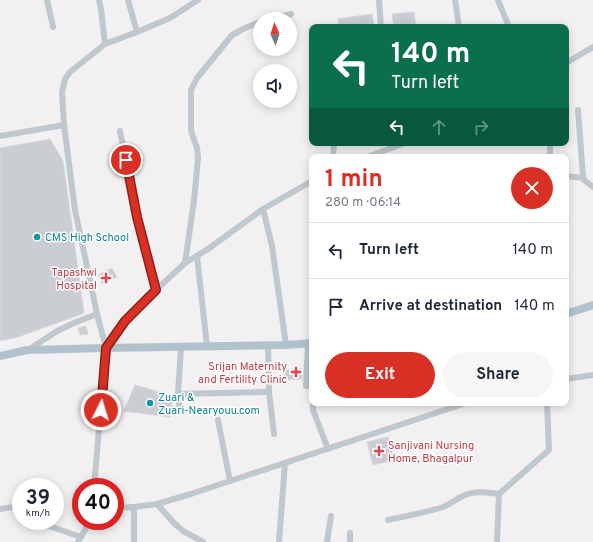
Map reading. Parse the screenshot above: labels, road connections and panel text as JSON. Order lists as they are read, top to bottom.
{
  "places": {
    "other": ["CMS High School", "Zuari & Zuari-Nearyouu.com"],
    "health": ["Tapashwi Hospital", "Srijan Maternity and Fertility Clinic", "Sanjivani Nursing Home, Bhagalpur"]
  },
  "north": "top",
  "page": {
    "turn": ["140 m", "Turn left"],
    "heading": ["1 min", "280 m · 06:14"],
    "list": [
      {
        "name": "Turn left",
        "value": "140 m"
      },
      {
        "name": "Arrive at destination",
        "value": "140 m"
      }
    ],
    "buttons": ["Exit", "Share"],
    "speed": "39 km/h",
    "limit": "40"
  }
}
